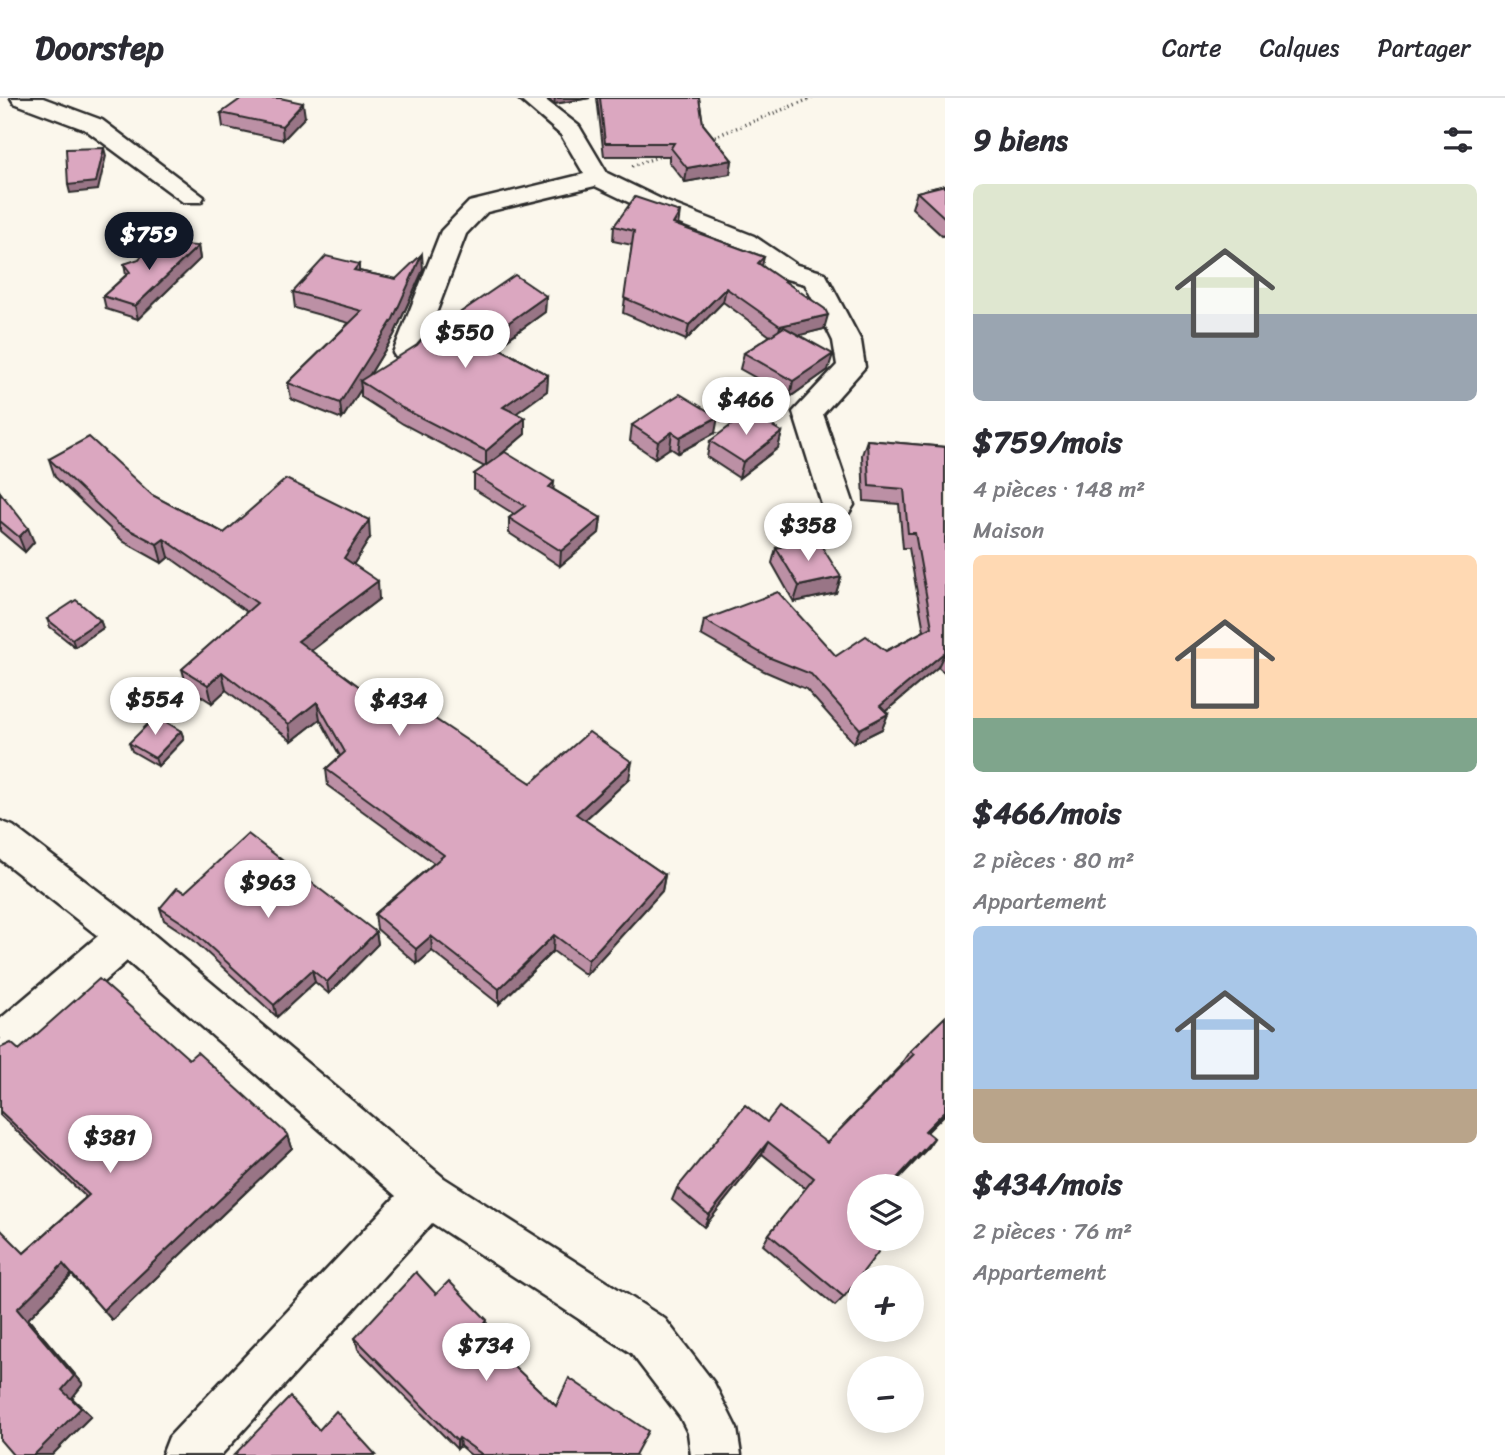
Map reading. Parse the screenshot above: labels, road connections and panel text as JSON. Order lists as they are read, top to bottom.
{
  "page": {
    "header": "Doorstep",
    "nav": ["Carte", "Calques", "Partager"],
    "heading": "9 biens",
    "list": [
      {
        "name": "$759/mois",
        "note": "4 pièces · 148 m² · Maison"
      },
      {
        "name": "$466/mois",
        "note": "2 pièces · 80 m² · Appartement"
      },
      {
        "name": "$434/mois",
        "note": "2 pièces · 76 m² · Appartement"
      }
    ],
    "price": [
      "$759",
      "$550",
      "$466",
      "$358",
      "$554",
      "$434",
      "$963",
      "$381",
      "$734"
    ],
    "map_buttons": ["+", "−"]
  }
}
